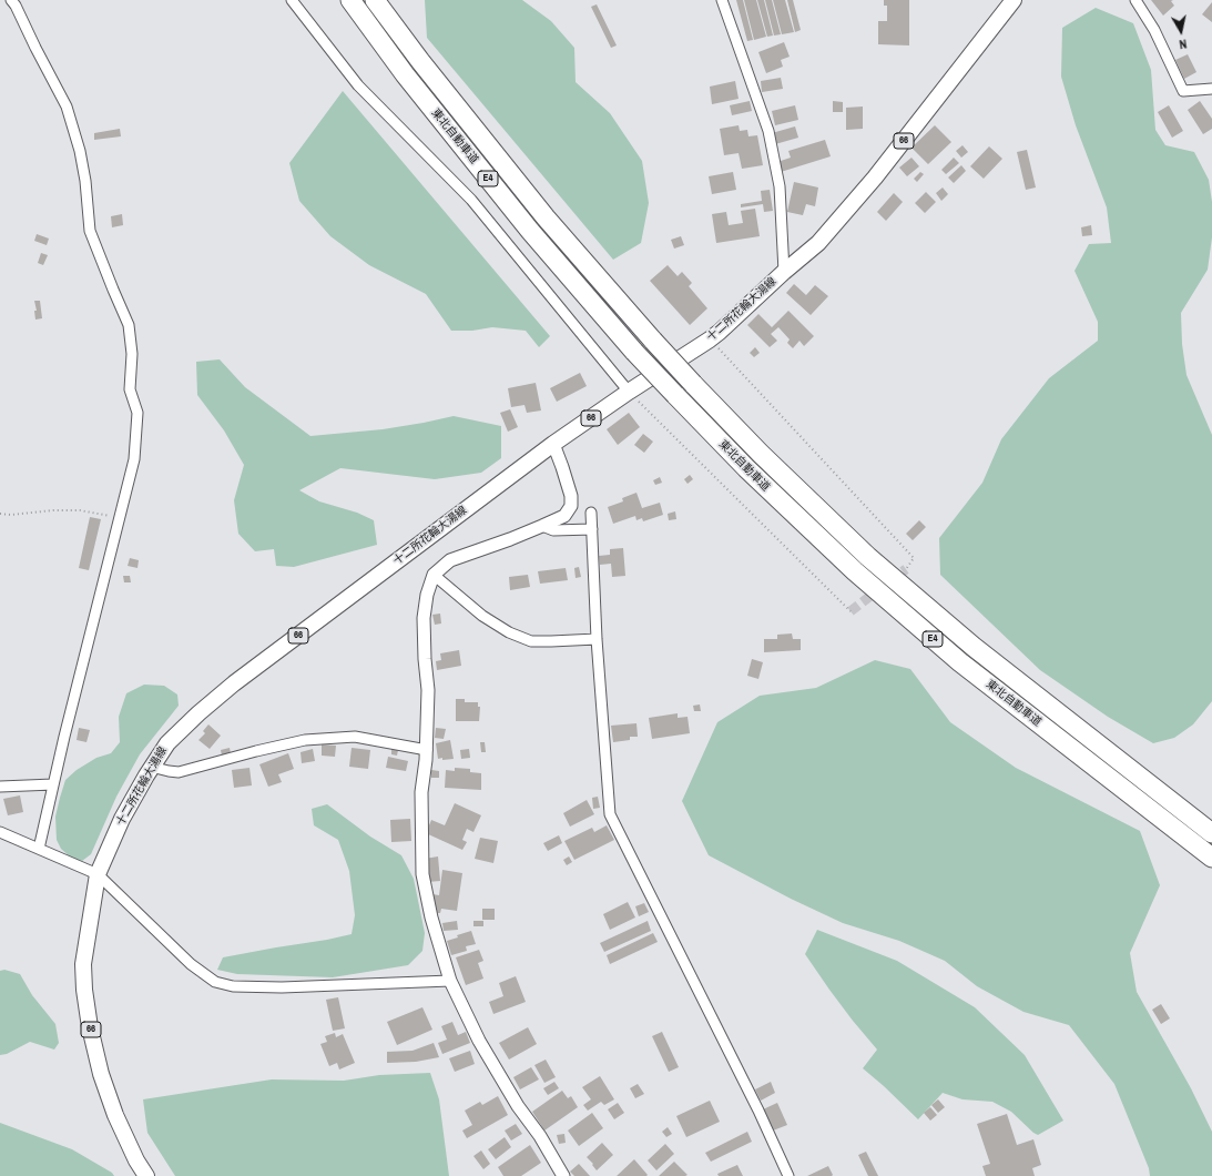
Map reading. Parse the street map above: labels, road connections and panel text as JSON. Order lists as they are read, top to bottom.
{
  "streets": {
    "highway": ["東北自動車道", "E4"],
    "main road": ["66", "十二所花輪大湯線"]
  },
  "north": "bottom"
}
